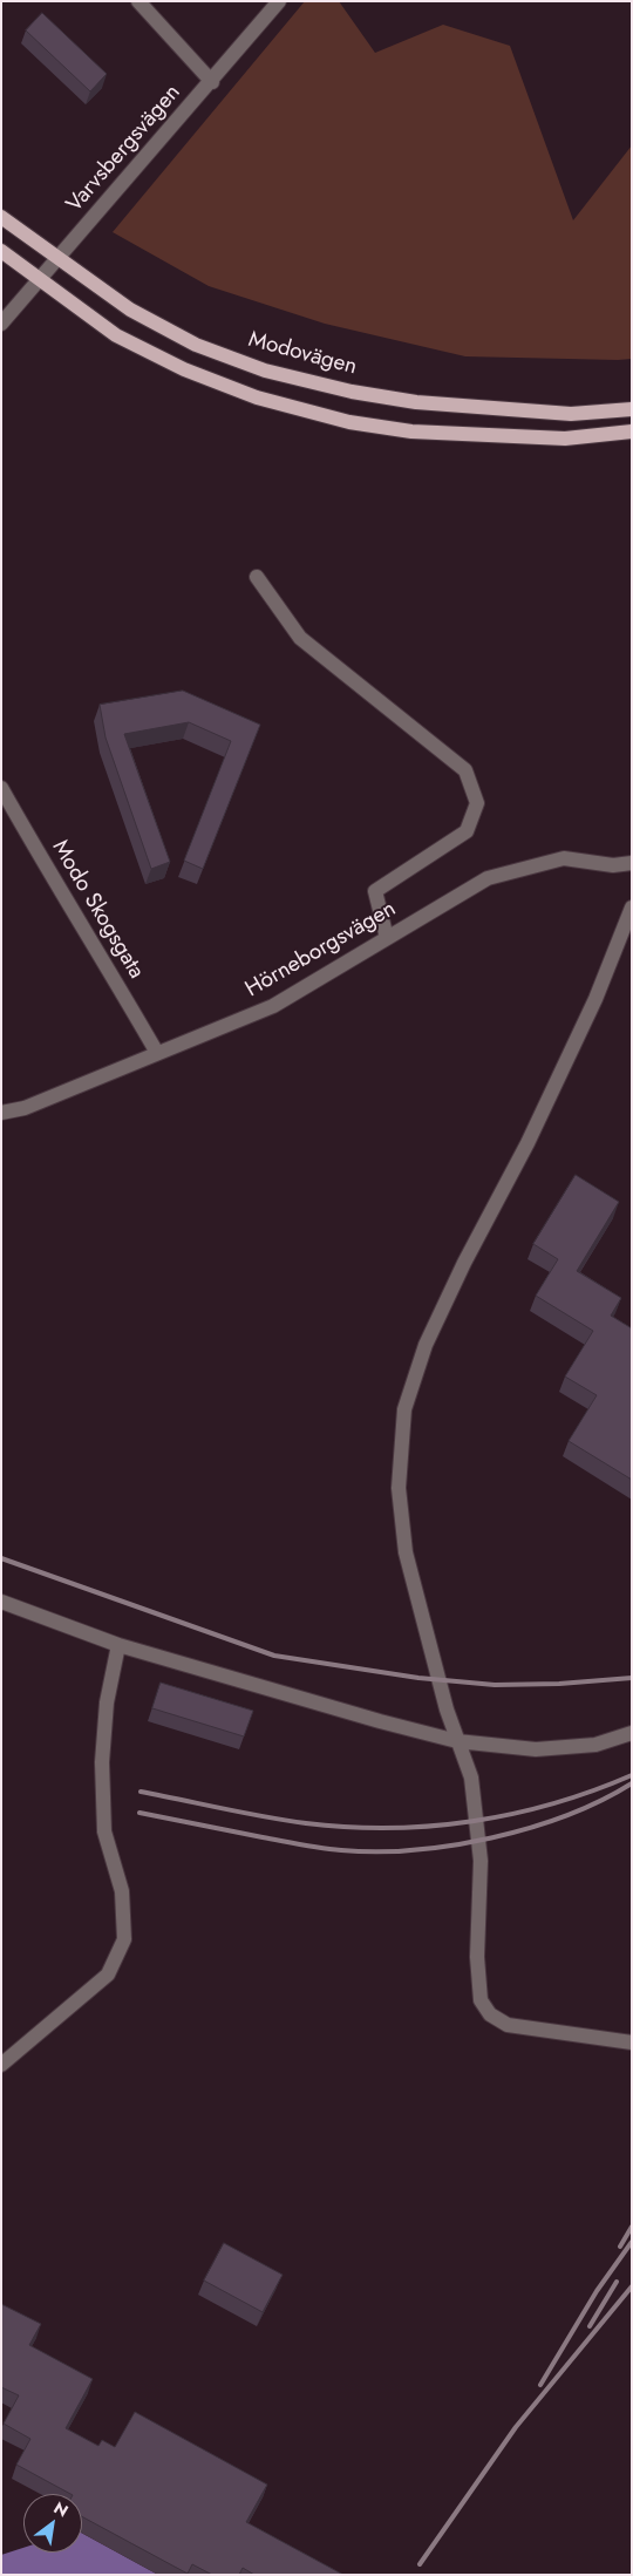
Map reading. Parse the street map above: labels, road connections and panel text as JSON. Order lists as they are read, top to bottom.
{
  "streets": {
    "main road": ["Modovägen"],
    "street": ["Varvsbergsvägen", "Modo Skogsgata", "Hörneborgsvägen"]
  },
  "crossings": [
    ["Varvsbergsvägen", "Modovägen"],
    ["Modo Skogsgata", "Hörneborgsvägen"]
  ],
  "north": "top right"
}
